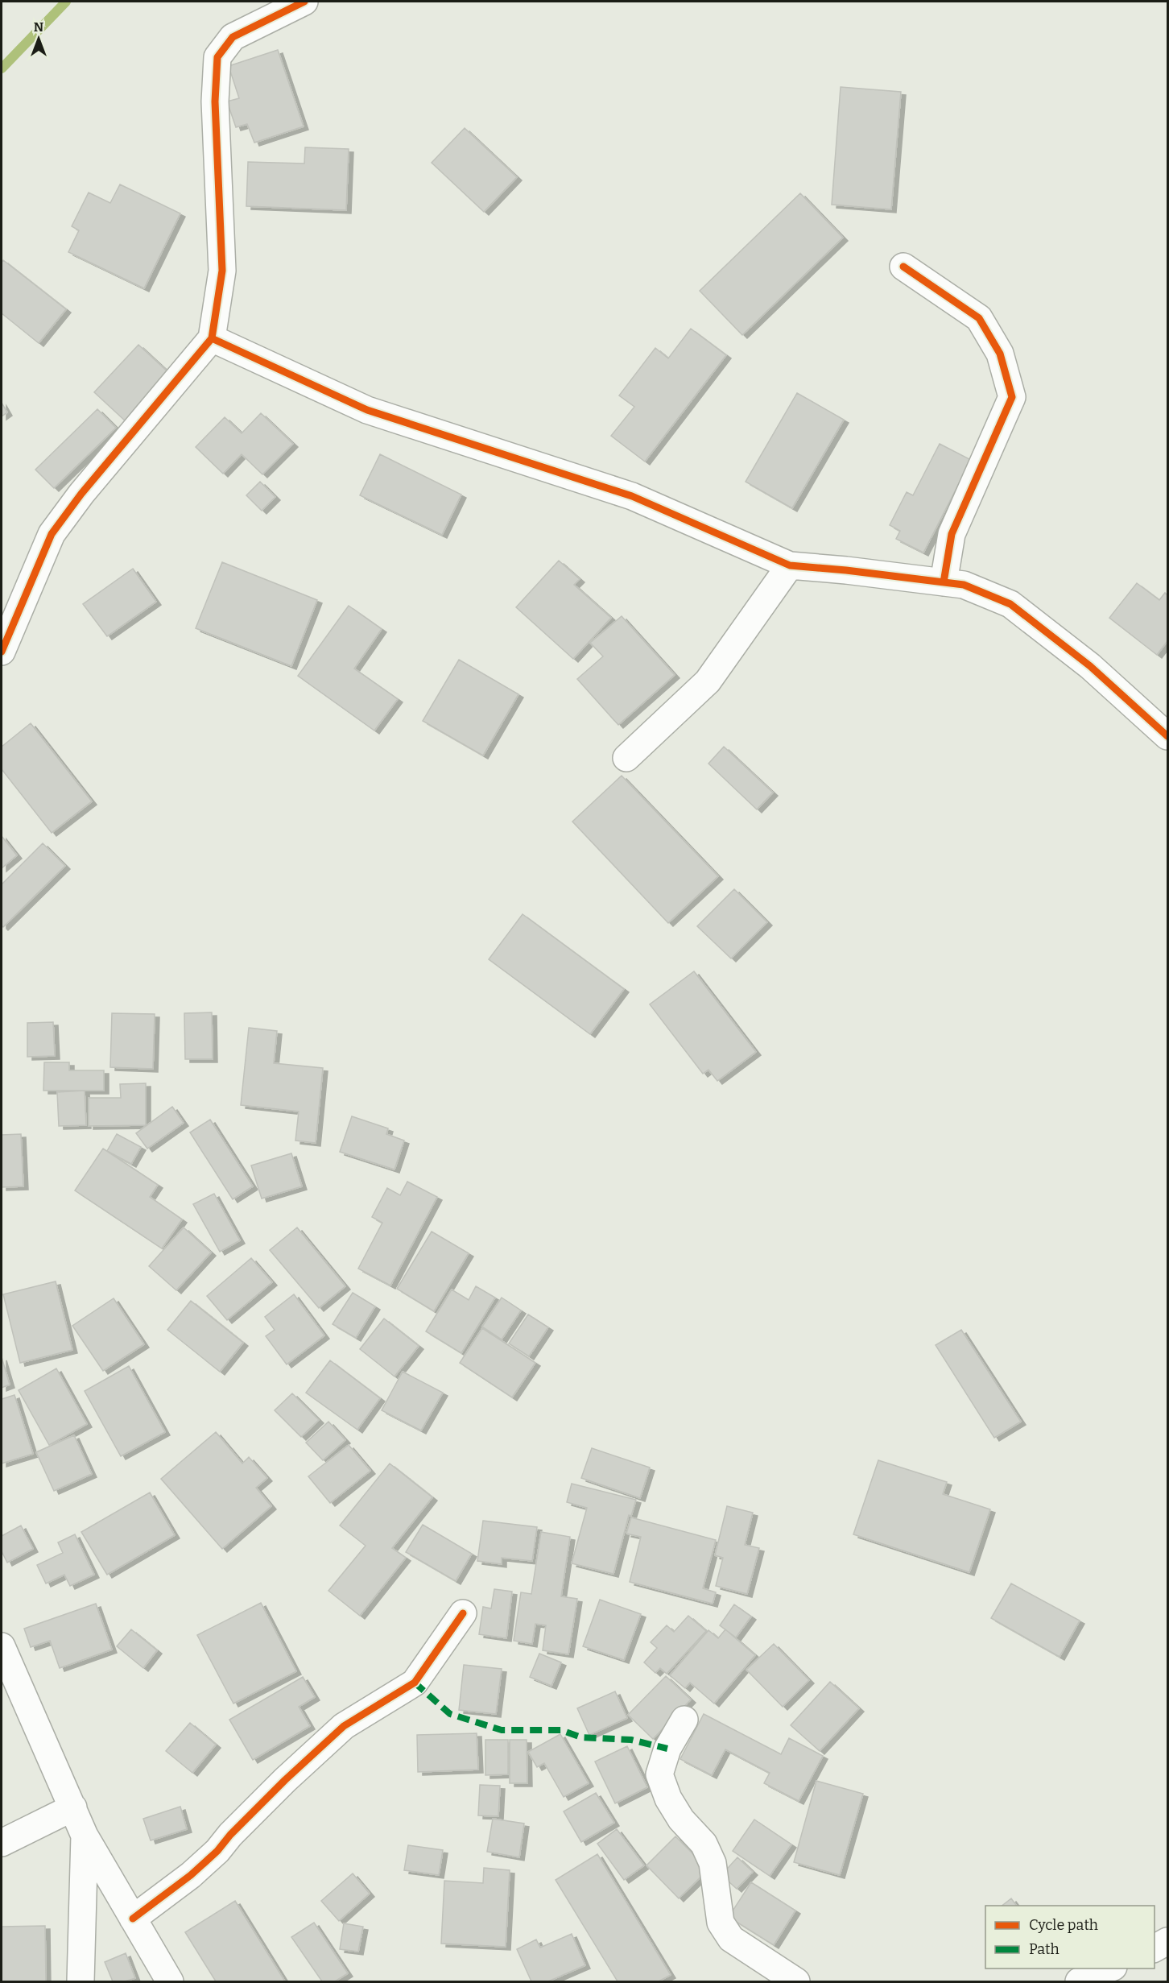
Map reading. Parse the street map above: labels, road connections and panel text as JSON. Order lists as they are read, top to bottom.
{
  "legend": ["Cycle path", "Path"],
  "north": "top"
}
